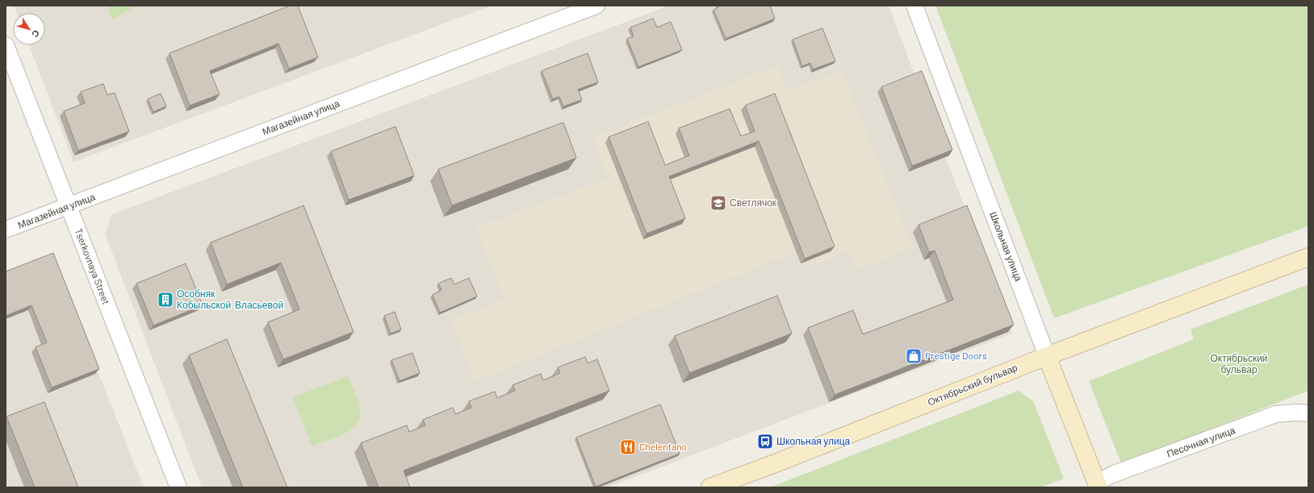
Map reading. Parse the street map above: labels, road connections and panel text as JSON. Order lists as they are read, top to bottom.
{
  "streets": {
    "main road": ["Школьная улица", "Октябрьский бульвар"],
    "street": ["Магазейная улица", "Tserkovnaya Street", "Песочная улица"]
  },
  "crossings": [
    ["Магазейная улица", "Tserkovnaya Street"],
    ["Школьная улица", "Октябрьский бульвар"],
    ["Школьная улица", "Песочная улица"]
  ],
  "parks": ["Октябрьский бульвар"],
  "places": {
    "school or university": ["Светлячок"],
    "building": ["Особняк Кобыльской-Власьевой"],
    "shop": ["Prestige Doors"],
    "bus stop": ["Школьная улица"],
    "restaurant": ["Chelentano"]
  },
  "north": "bottom right"
}
